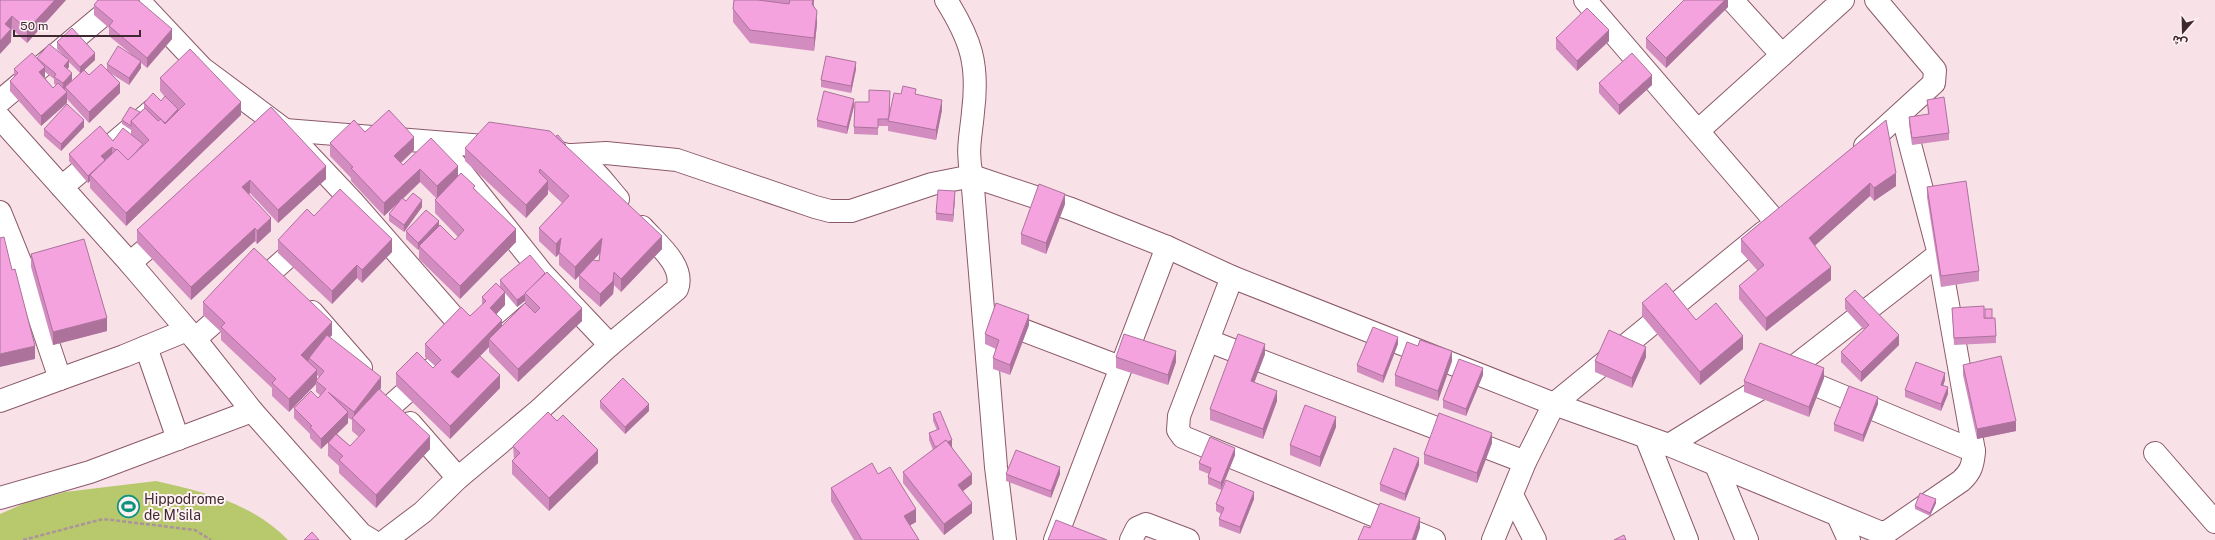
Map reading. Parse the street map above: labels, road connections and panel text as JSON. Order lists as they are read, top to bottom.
{
  "places": {
    "sports": ["Hippodrome de M'sila"]
  },
  "scale_bar": "50 m",
  "north": "bottom"
}
